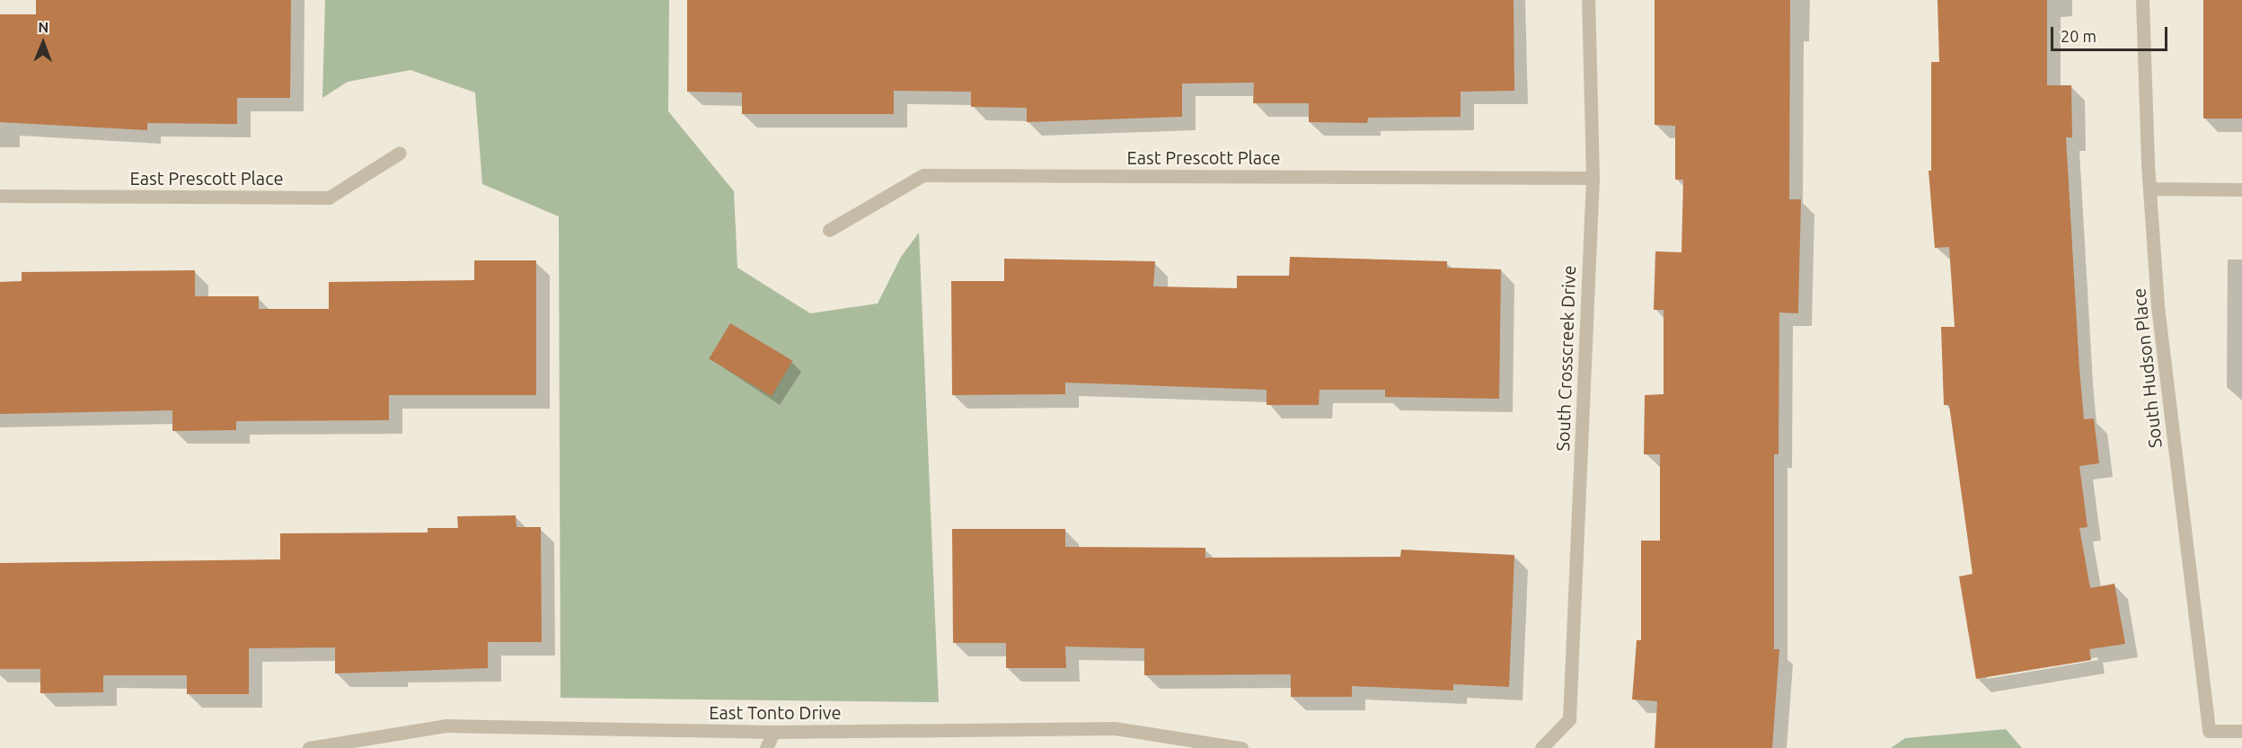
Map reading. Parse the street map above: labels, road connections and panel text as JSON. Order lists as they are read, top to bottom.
{
  "streets": {
    "street": [
      "East Prescott Place",
      "South Crosscreek Drive",
      "South Hudson Place",
      "East Tonto Drive"
    ]
  },
  "crossings": [
    ["East Prescott Place", "South Crosscreek Drive"]
  ],
  "scale_bar": "20 m",
  "north": "top"
}
